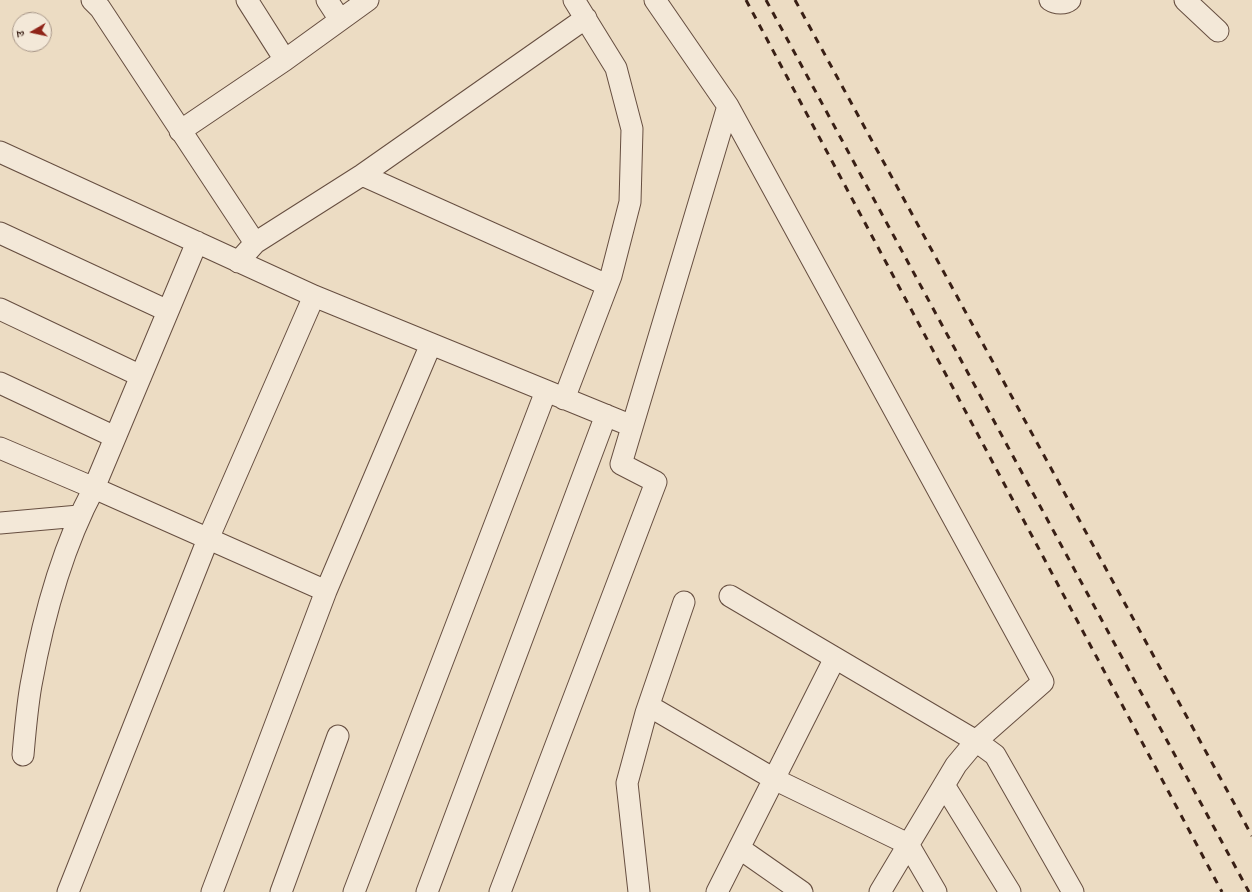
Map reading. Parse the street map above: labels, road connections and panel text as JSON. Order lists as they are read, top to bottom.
{
  "north": "left"
}
